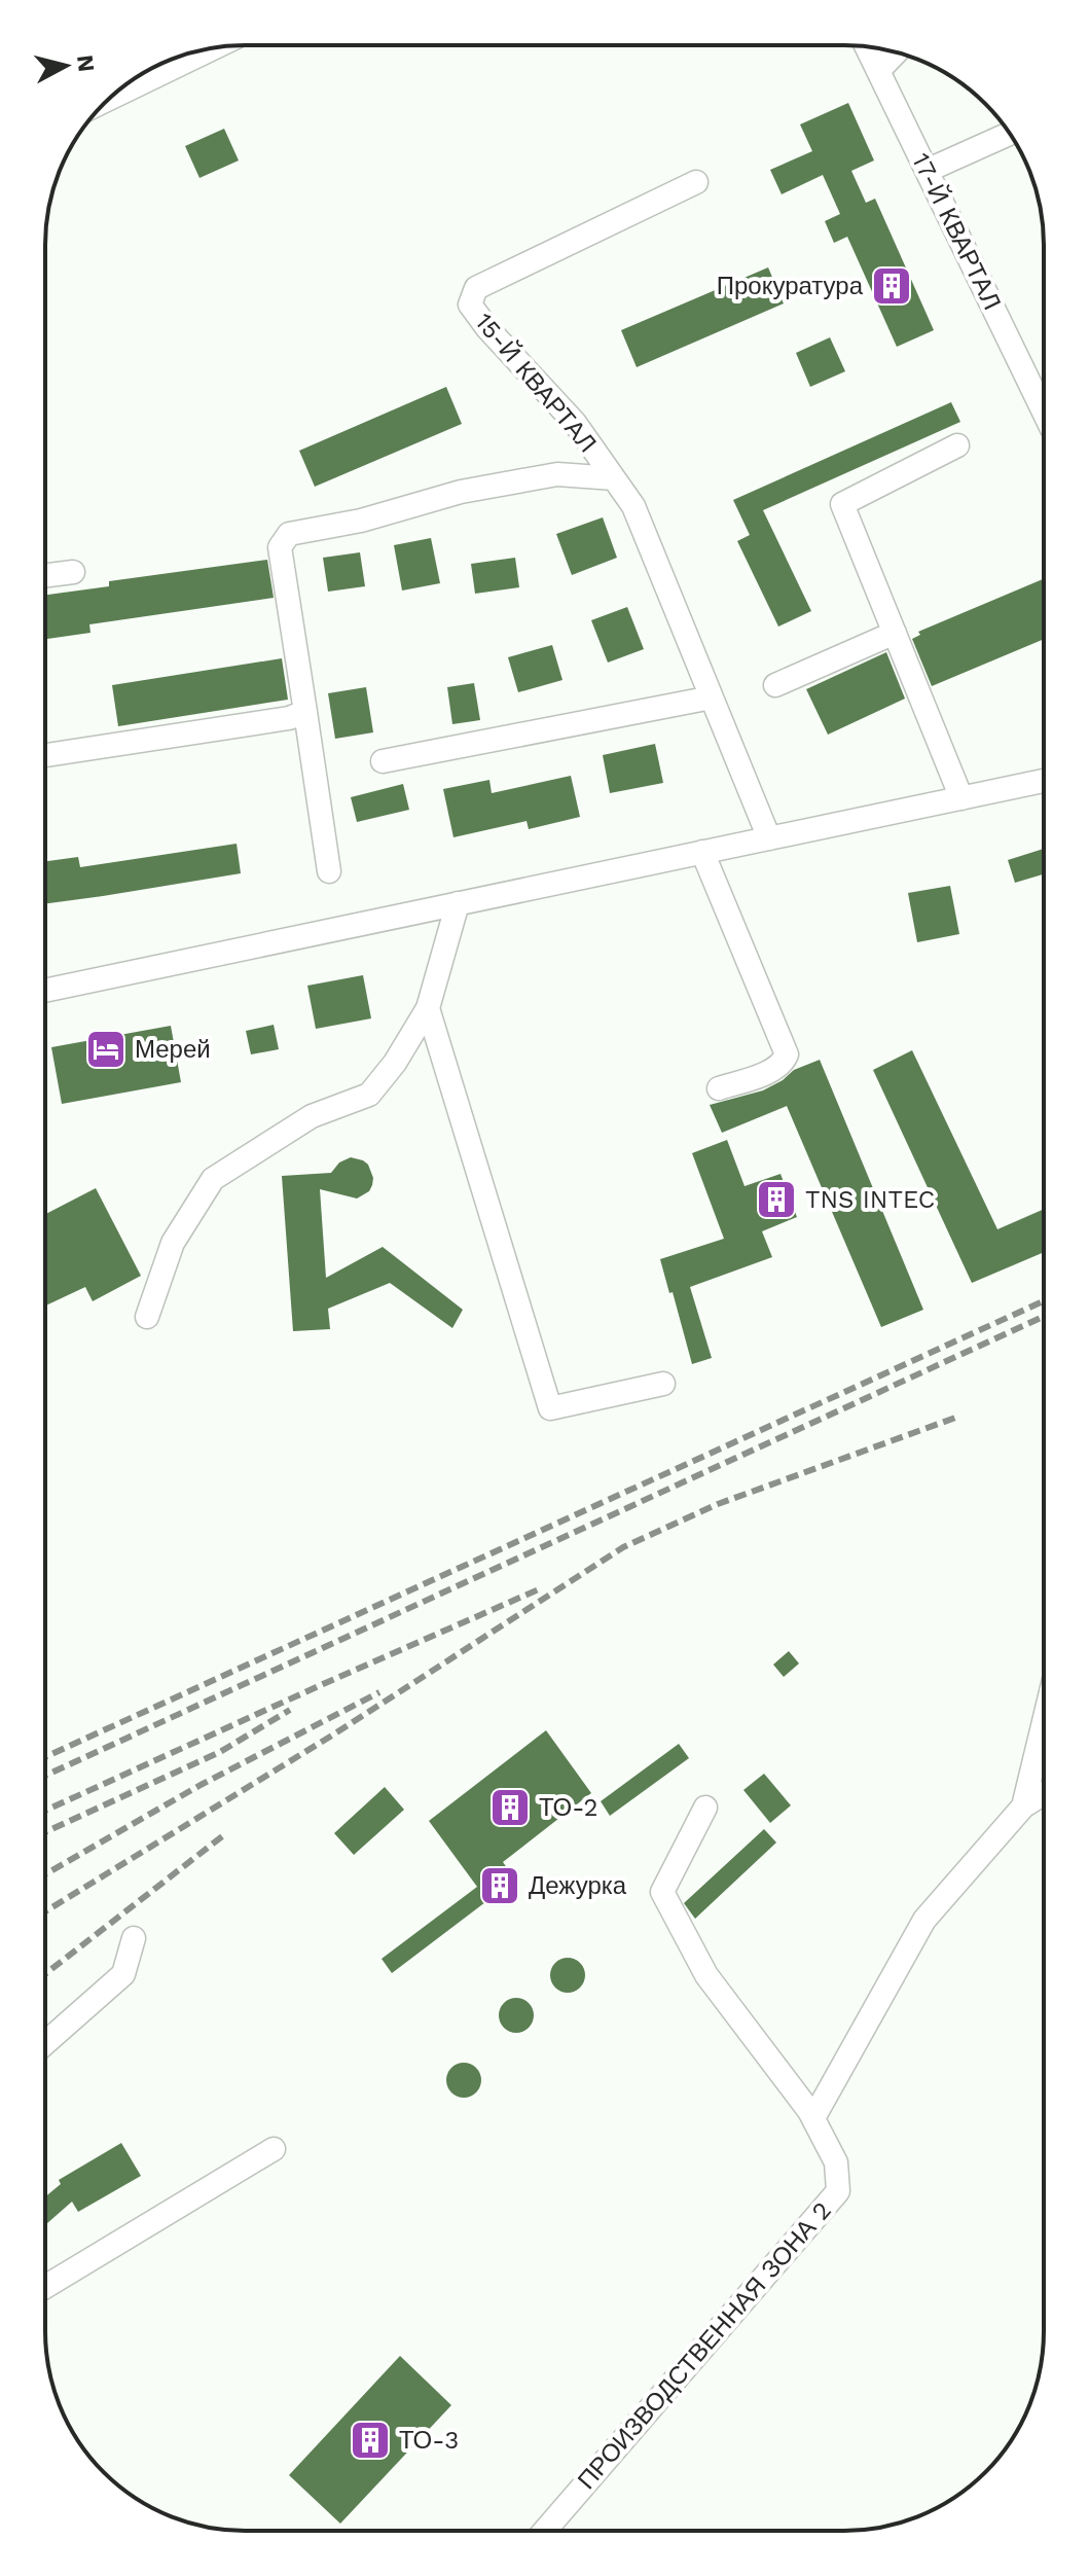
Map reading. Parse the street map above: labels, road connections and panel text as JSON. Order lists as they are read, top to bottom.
{
  "streets": {
    "street": ["17-Й КВАРТАЛ", "15-Й КВАРТАЛ", "ПРОИЗВОДСТВЕННАЯ ЗОНА 2"]
  },
  "places": {
    "building": [
      "Прокуратура",
      "TNS INTEC",
      "ТО-2",
      "Дежурка",
      "ТО-3"
    ],
    "hotel": ["Мерей"]
  },
  "north": "right"
}
